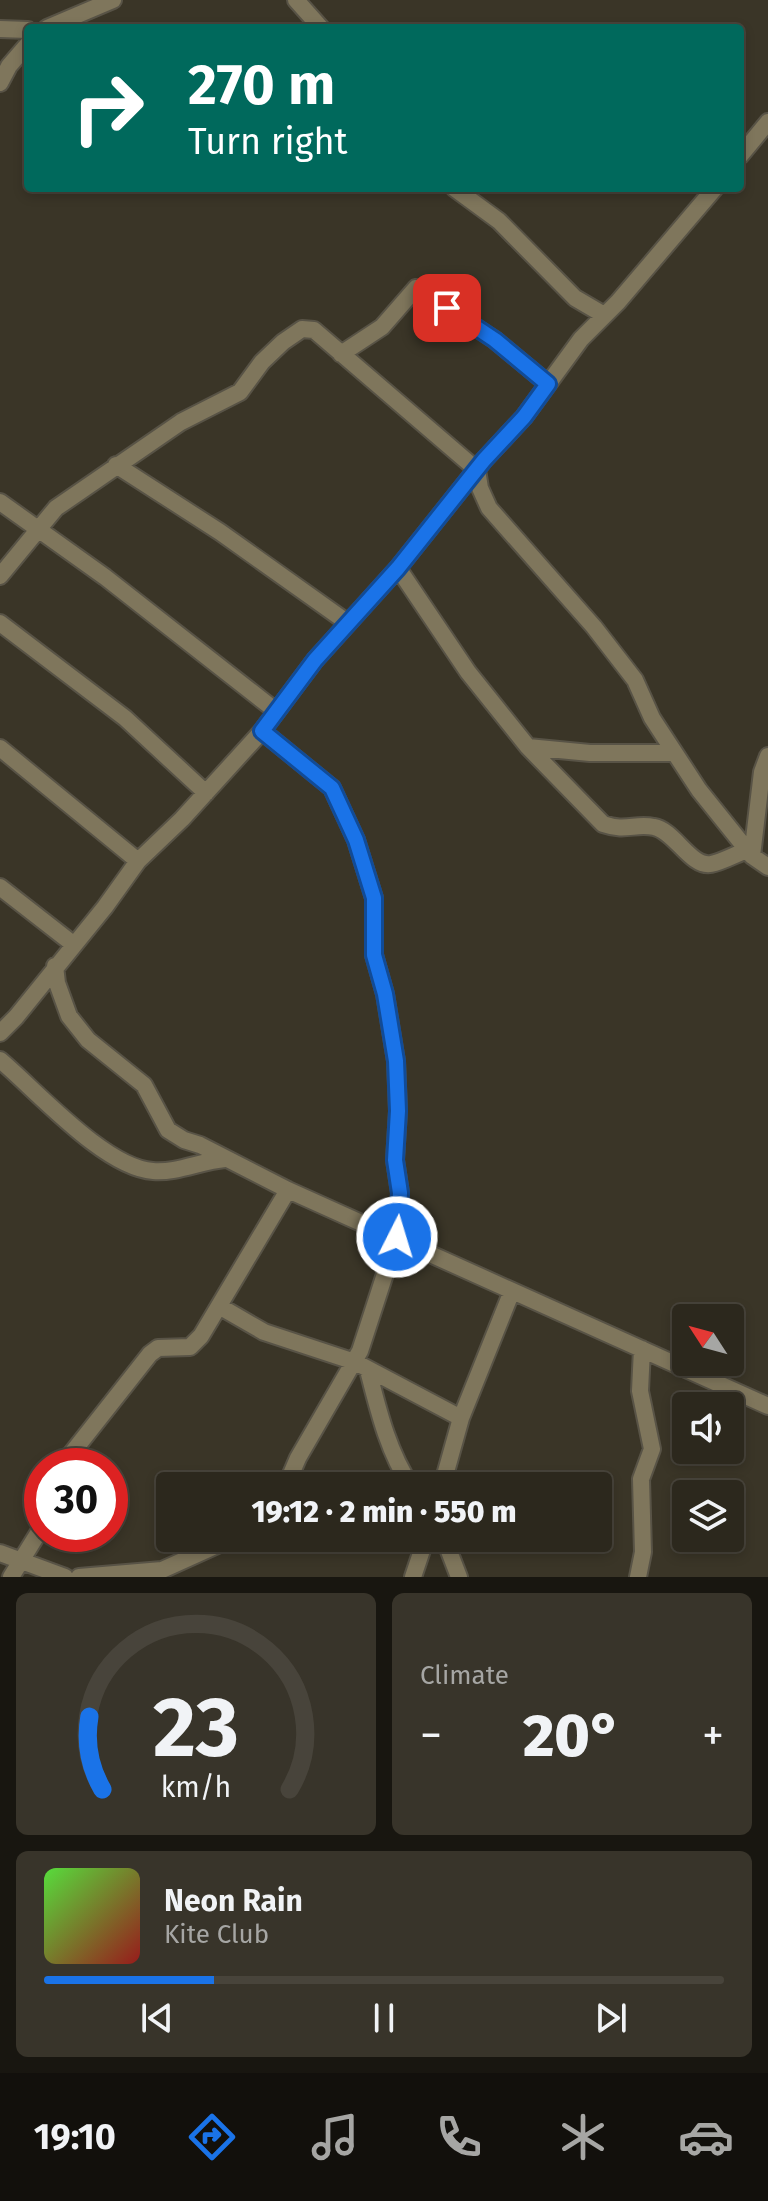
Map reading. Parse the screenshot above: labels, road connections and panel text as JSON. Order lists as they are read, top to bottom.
{
  "north": "top left",
  "page": {
    "turn": ["270 m", "Turn right"],
    "limit": "30",
    "trip": "19:12 · 2 min · 550 m",
    "tile": "Climate",
    "heat": ["−", "20°", "+"],
    "song": ["Neon Rain", "Kite Club"],
    "tabs": "19:10",
    "gauge": ["23", "km/h"]
  }
}
